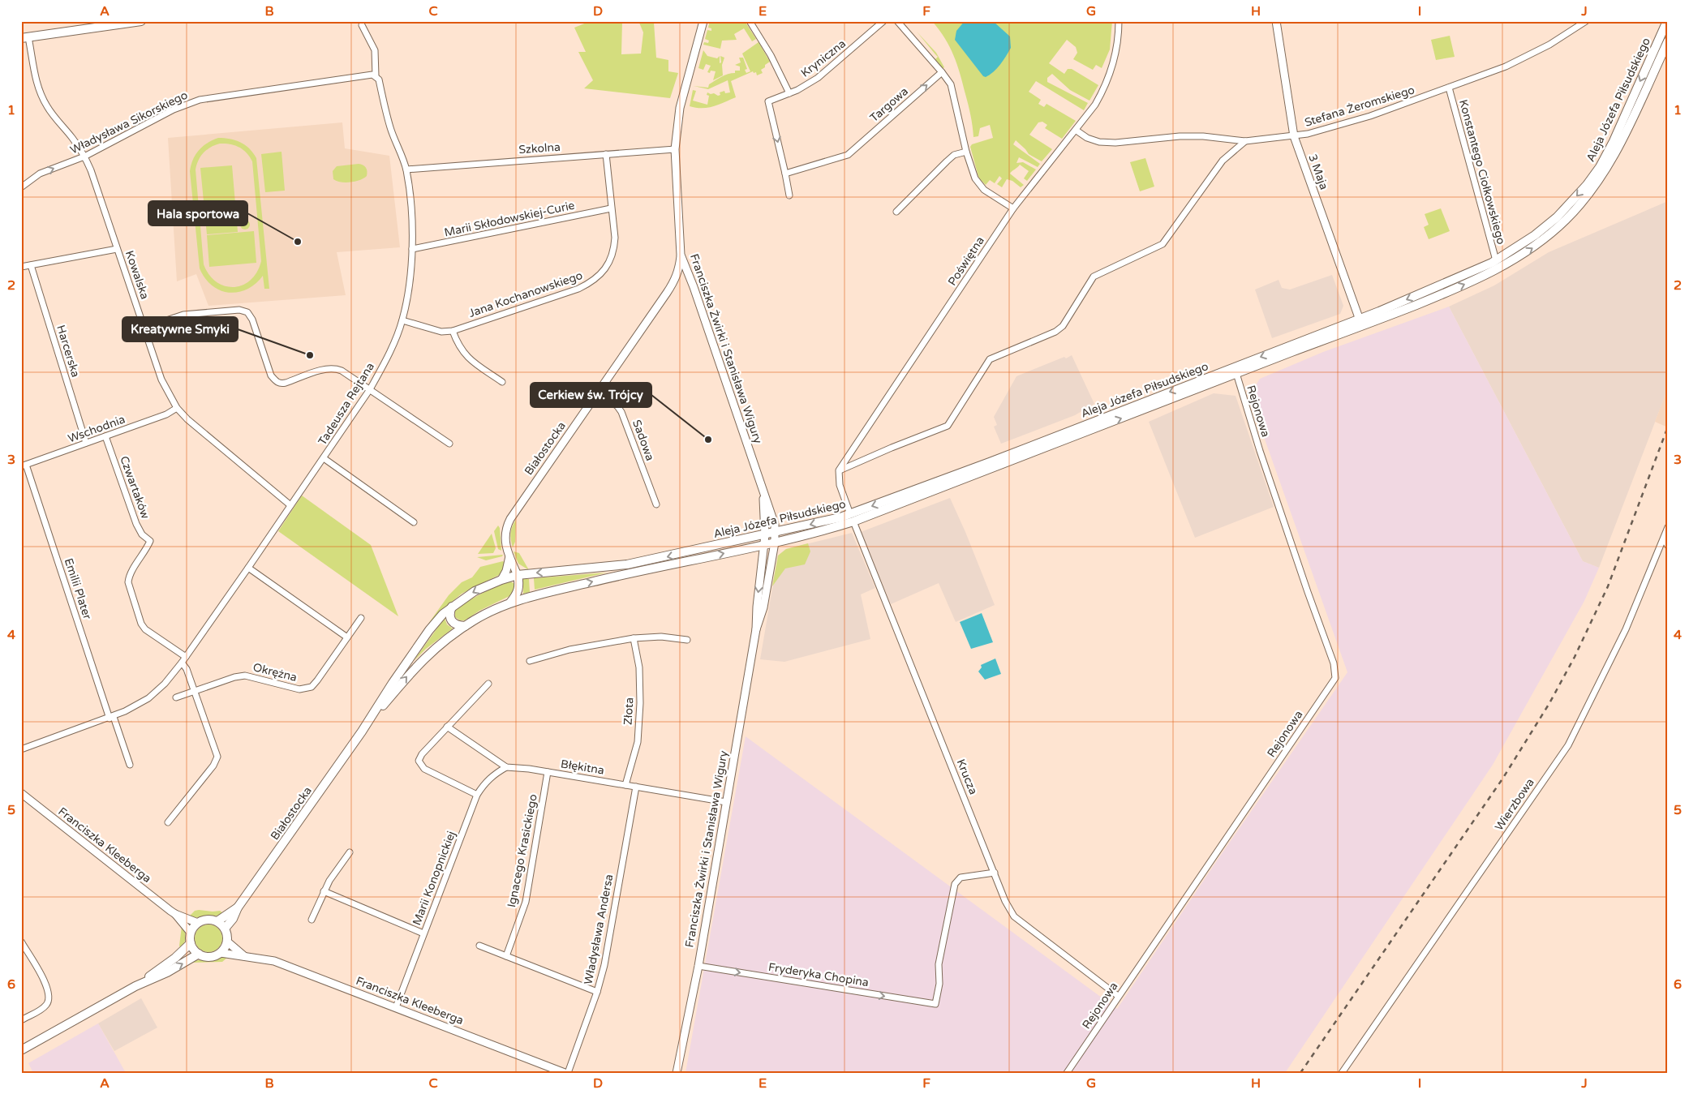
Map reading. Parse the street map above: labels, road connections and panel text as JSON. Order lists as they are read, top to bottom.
{
  "streets": {
    "main road": ["Aleja Józefa Piłsudskiego", "Białostocka"],
    "street": [
      "Kryniczna",
      "Targowa",
      "Stefana Żeromskiego",
      "Władysława Sikorskiego",
      "Szkolna",
      "3 Maja",
      "Konstantego Ciołkowskiego",
      "Marii Skłodowskiej-Curie",
      "Poświętna",
      "Kowalska",
      "Jana Kochanowskiego",
      "Franciszka Żwirki i Stanisława Wigury",
      "Harcerska",
      "Tadeusza Rejtana",
      "Rejonowa",
      "Wschodnia",
      "Sadowa",
      "Czwartaków",
      "Emilii Plater",
      "Okrężna",
      "Złota",
      "Błękitna",
      "Krucza",
      "Wierzbowa",
      "Franciszka Kleeberga",
      "Ignacego Krasickiego",
      "Marii Konopnickiej",
      "Władysława Andersa",
      "Fryderyka Chopina"
    ]
  },
  "crossings": [
    ["Kryniczna", "Targowa"],
    ["Aleja Józefa Piłsudskiego", "3 Maja"],
    ["Aleja Józefa Piłsudskiego", "Konstantego Ciołkowskiego"],
    ["Aleja Józefa Piłsudskiego", "Franciszka Żwirki i Stanisława Wigury"],
    ["Aleja Józefa Piłsudskiego", "Rejonowa"],
    ["Aleja Józefa Piłsudskiego", "Białostocka"],
    ["Aleja Józefa Piłsudskiego", "Krucza"],
    ["Stefana Żeromskiego", "3 Maja"],
    ["Stefana Żeromskiego", "Konstantego Ciołkowskiego"],
    ["Stefana Żeromskiego", "Poświętna"],
    ["Władysława Sikorskiego", "Kowalska"],
    ["Władysława Sikorskiego", "Tadeusza Rejtana"],
    ["Szkolna", "Jana Kochanowskiego"],
    ["Szkolna", "Franciszka Żwirki i Stanisława Wigury"],
    ["Szkolna", "Tadeusza Rejtana"],
    ["Marii Skłodowskiej-Curie", "Jana Kochanowskiego"],
    ["Marii Skłodowskiej-Curie", "Tadeusza Rejtana"],
    ["Kowalska", "Tadeusza Rejtana"],
    ["Kowalska", "Wschodnia"],
    ["Jana Kochanowskiego", "Tadeusza Rejtana"],
    ["Franciszka Żwirki i Stanisława Wigury", "Białostocka"],
    ["Franciszka Żwirki i Stanisława Wigury", "Błękitna"],
    ["Franciszka Żwirki i Stanisława Wigury", "Fryderyka Chopina"],
    ["Harcerska", "Wschodnia"],
    ["Tadeusza Rejtana", "Czwartaków"],
    ["Tadeusza Rejtana", "Emilii Plater"],
    ["Rejonowa", "Krucza"],
    ["Wschodnia", "Czwartaków"],
    ["Wschodnia", "Emilii Plater"],
    ["Sadowa", "Białostocka"],
    ["Białostocka", "Franciszka Kleeberga"],
    ["Złota", "Błękitna"],
    ["Błękitna", "Ignacego Krasickiego"],
    ["Błękitna", "Marii Konopnickiej"],
    ["Błękitna", "Władysława Andersa"],
    ["Krucza", "Fryderyka Chopina"],
    ["Franciszka Kleeberga", "Marii Konopnickiej"]
  ],
  "one_way": ["Kryniczna", "Targowa"],
  "places": ["Hala sportowa", "Kreatywne Smyki", "Cerkiew św. Trójcy"],
  "grid": {
    "columns": [
      "A",
      "B",
      "C",
      "D",
      "E",
      "F",
      "G",
      "H",
      "I",
      "J"
    ],
    "rows": [
      "1",
      "2",
      "3",
      "4",
      "5",
      "6"
    ]
  }
}
